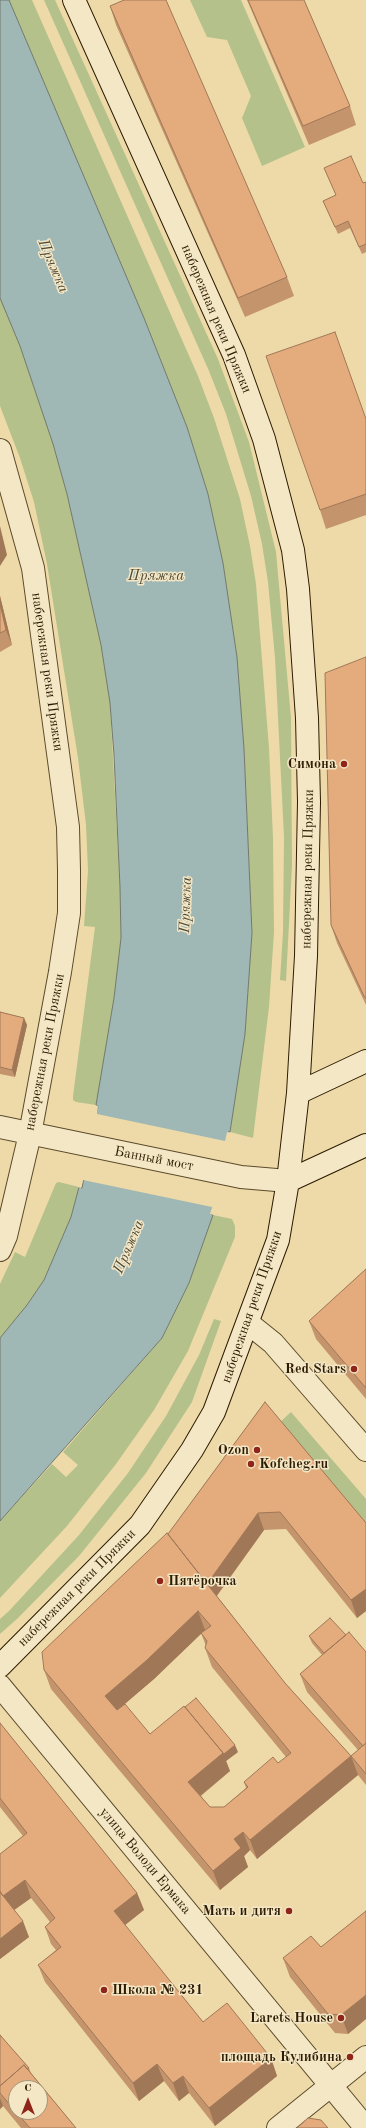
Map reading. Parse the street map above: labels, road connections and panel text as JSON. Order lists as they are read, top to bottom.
{
  "streets": {
    "street": ["набережная реки Пряжки", "Банный мост", "улица Володи Ермака"]
  },
  "crossings": [
    ["набережная реки Пряжки", "Банный мост"]
  ],
  "water": ["Пряжка"],
  "places": [
    "Симона",
    "Red Stars",
    "Ozon",
    "Kofcheg.ru",
    "Пятёрочка",
    "Мать и дитя",
    "Школа № 231",
    "Larets House",
    "площадь Кулибина"
  ],
  "north": "top"
}
